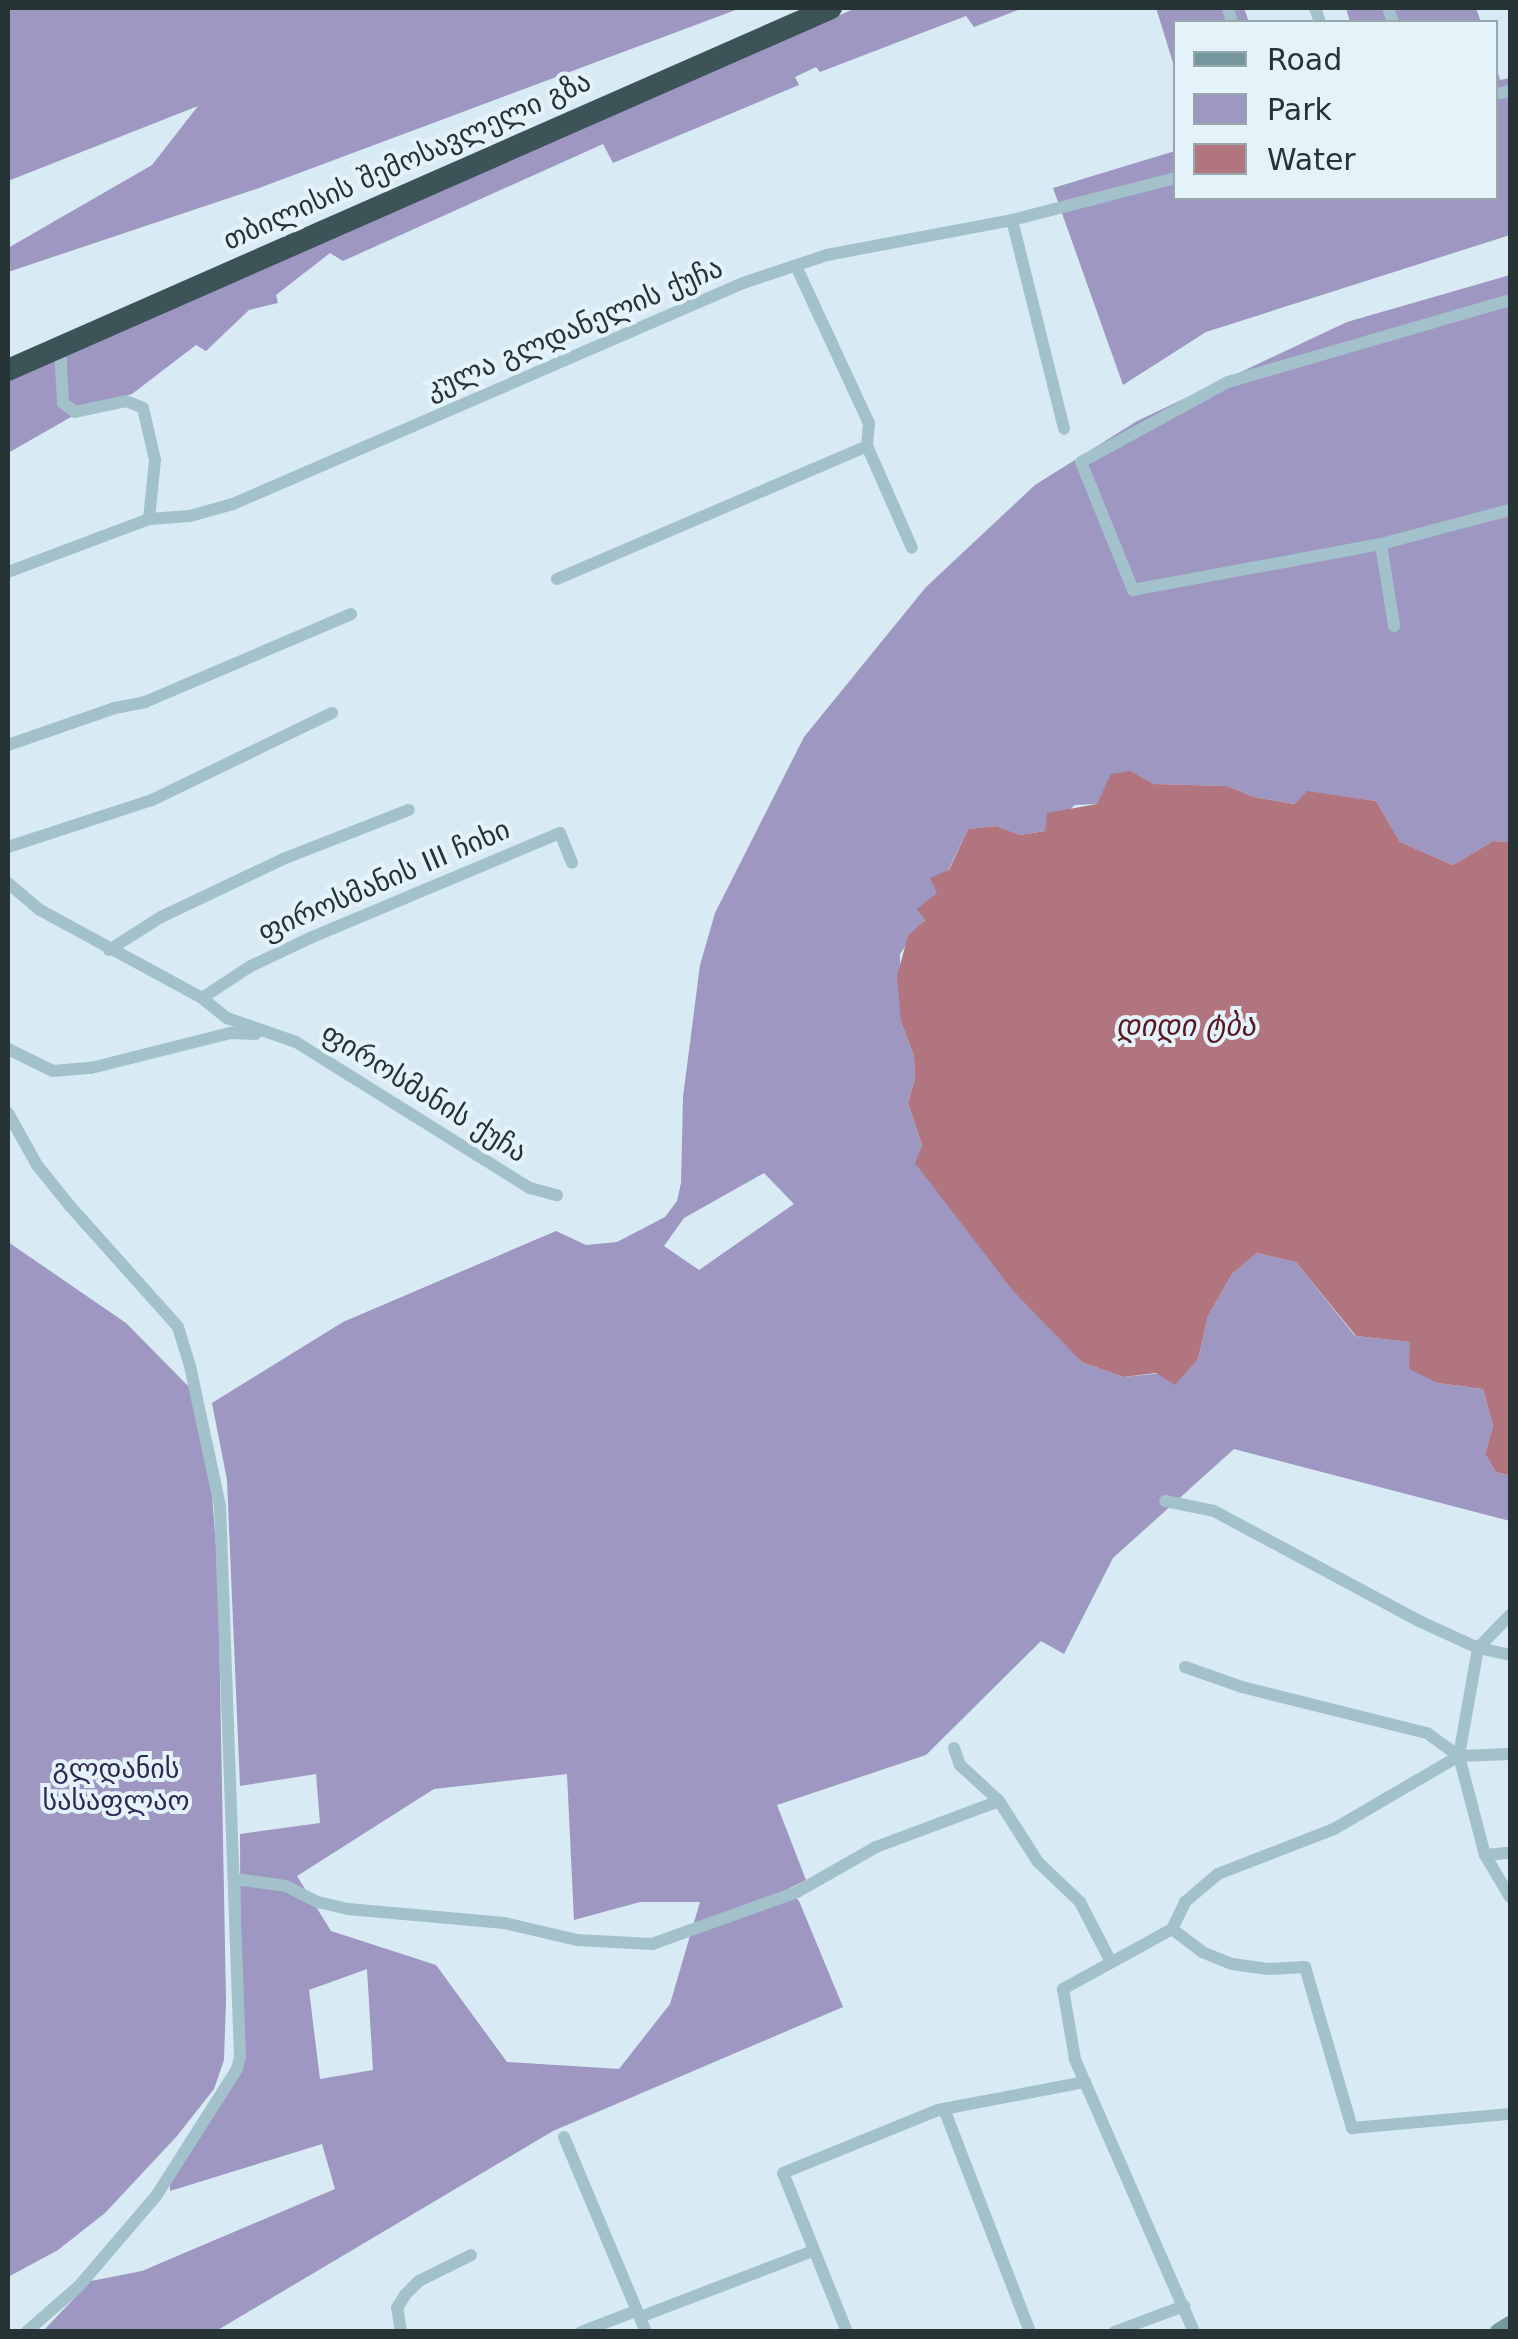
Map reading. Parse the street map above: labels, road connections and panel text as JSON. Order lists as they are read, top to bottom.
{
  "streets": {
    "highway": ["თბილისის შემოსავლელი გზა"],
    "street": ["კულა გლდანელის ქუჩა", "ფიროსმანის III ჩიხი", "ფიროსმანის ქუჩა"]
  },
  "crossings": [
    ["ფიროსმანის III ჩიხი", "ფიროსმანის ქუჩა"]
  ],
  "water": ["დიდი ტბა"],
  "parks": ["გლდანის სასაფლაო"],
  "legend": ["Road", "Park", "Water"]
}
